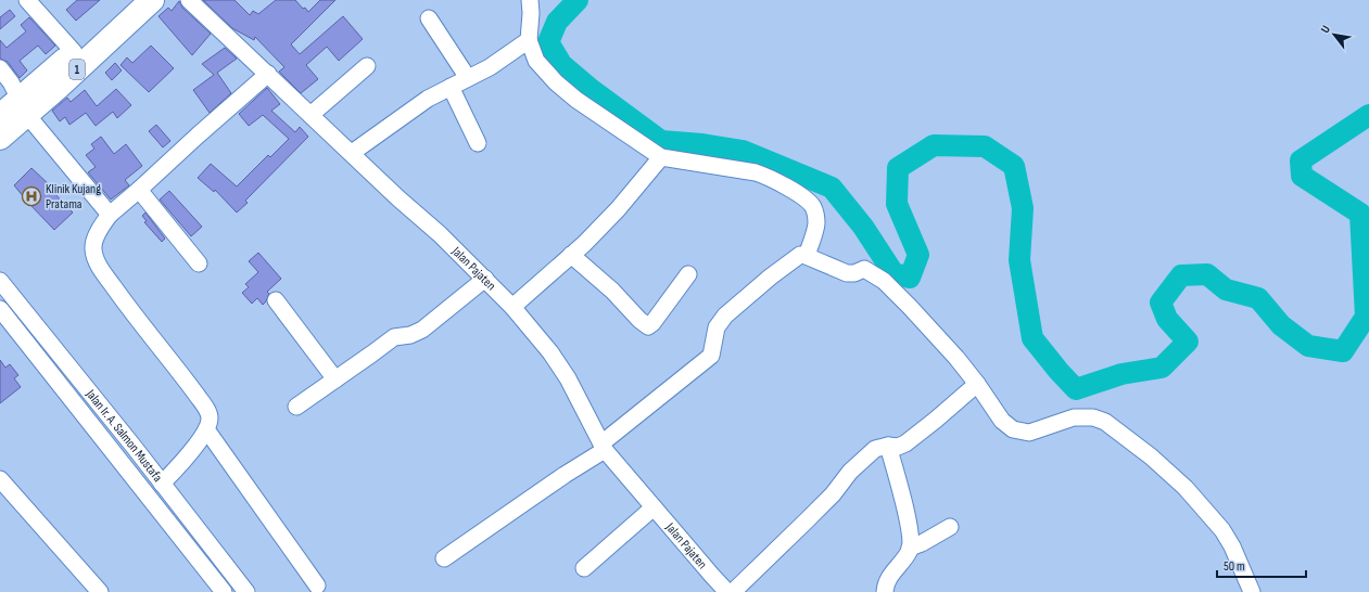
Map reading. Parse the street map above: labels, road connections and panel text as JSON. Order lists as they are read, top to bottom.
{
  "streets": {
    "highway": ["1"],
    "street": ["Jalan Pajaten", "Jalan Ir. A. Salmon Mustafa"]
  },
  "places": {
    "hospital": ["Klinik Kujang Pratama"]
  },
  "scale_bar": "50 m",
  "north": "top left"
}
